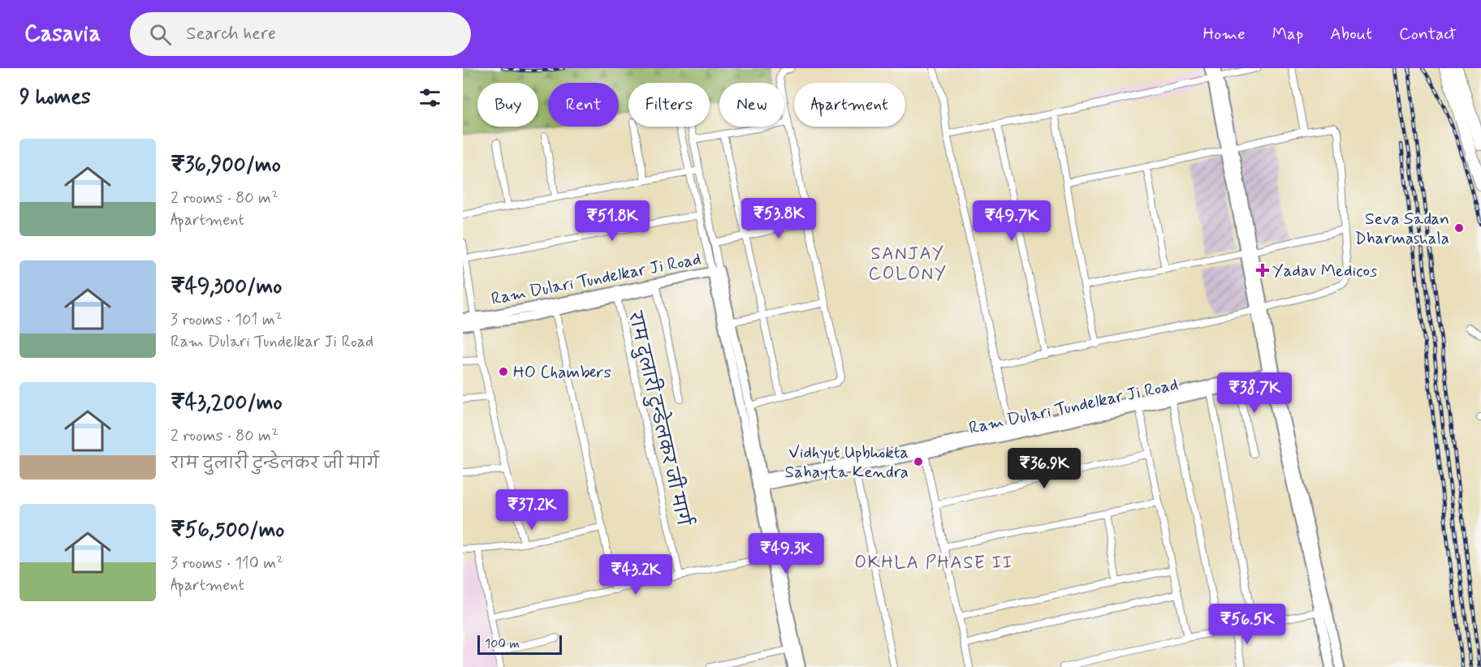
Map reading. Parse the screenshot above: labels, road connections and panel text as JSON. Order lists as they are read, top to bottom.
{
  "streets": {
    "street": ["Ram Dulari Tundelkar Ji Road", "राम दुलारी टुन्डेलकर जी मार्ग"]
  },
  "crossings": [
    ["Ram Dulari Tundelkar Ji Road", "राम दुलारी टुन्डेलकर जी मार्ग"]
  ],
  "districts": ["SANJAY COLONY", "OKHLA PHASE II"],
  "places": {
    "other": ["Seva Sadan Dharmashala", "HO Chambers", "Vidhyut Upbhokta Sahayta Kendra"],
    "health": ["Yadav Medicos"]
  },
  "scale_bar": "100 m",
  "page": {
    "header": "Casavia",
    "search": "Search here",
    "nav": [
      "Home",
      "Map",
      "About",
      "Contact"
    ],
    "heading": "9 homes",
    "chip": [
      "Buy",
      "Rent",
      "Filters",
      "New",
      "Apartment"
    ],
    "list": [
      {
        "name": "₹36,900/mo",
        "note": "2 rooms · 80 m² · Apartment"
      },
      {
        "name": "₹49,300/mo",
        "note": "3 rooms · 101 m² · Ram Dulari Tundelkar Ji Road"
      },
      {
        "name": "₹43,200/mo",
        "note": "2 rooms · 80 m² · राम दुलारी टुन्डेलकर जी मार्ग"
      },
      {
        "name": "₹56,500/mo",
        "note": "3 rooms · 110 m² · Apartment"
      }
    ],
    "price": [
      "₹53.8K",
      "₹51.8K",
      "₹49.7K",
      "₹38.7K",
      "₹36.9K",
      "₹37.2K",
      "₹49.3K",
      "₹43.2K",
      "₹56.5K"
    ],
    "scale": "100 m"
  }
}
